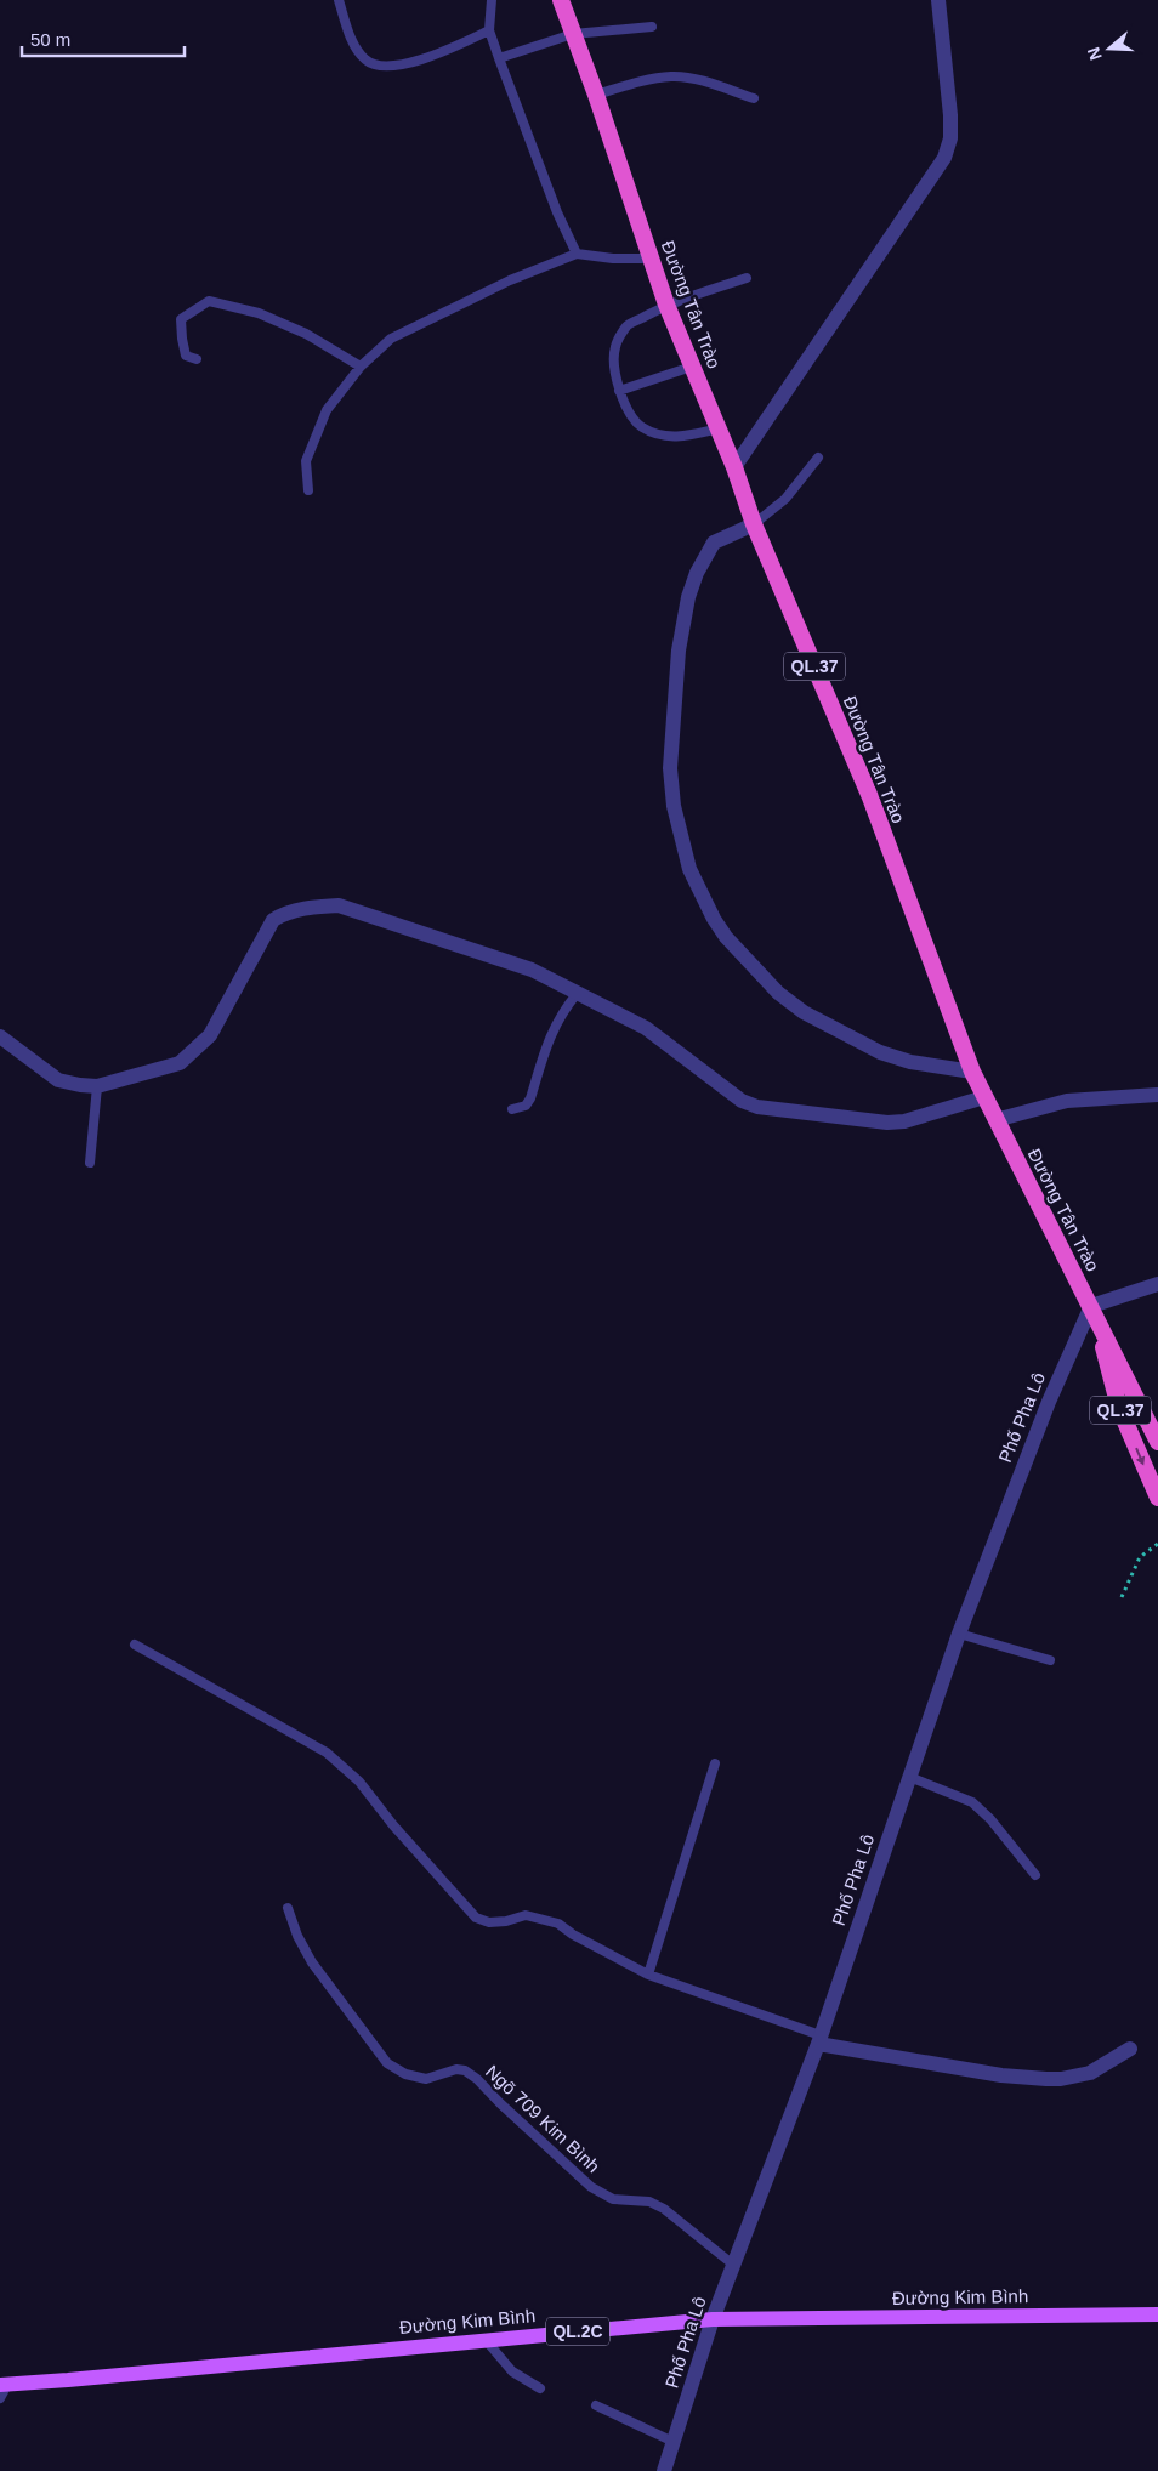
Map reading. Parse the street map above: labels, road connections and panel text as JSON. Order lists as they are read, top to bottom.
{
  "streets": {
    "highway": ["Đường Tân Trào", "QL.37"],
    "main road": ["Đường Kim Bình", "QL.2C"],
    "street": ["Phố Pha Lô"],
    "lane": ["Ngõ 709 Kim Bình"]
  },
  "crossings": [
    ["Đường Tân Trào", "Phố Pha Lô"],
    ["Phố Pha Lô", "Ngõ 709 Kim Bình"],
    ["Phố Pha Lô", "Đường Kim Bình"]
  ],
  "scale_bar": "50 m",
  "north": "left"
}
